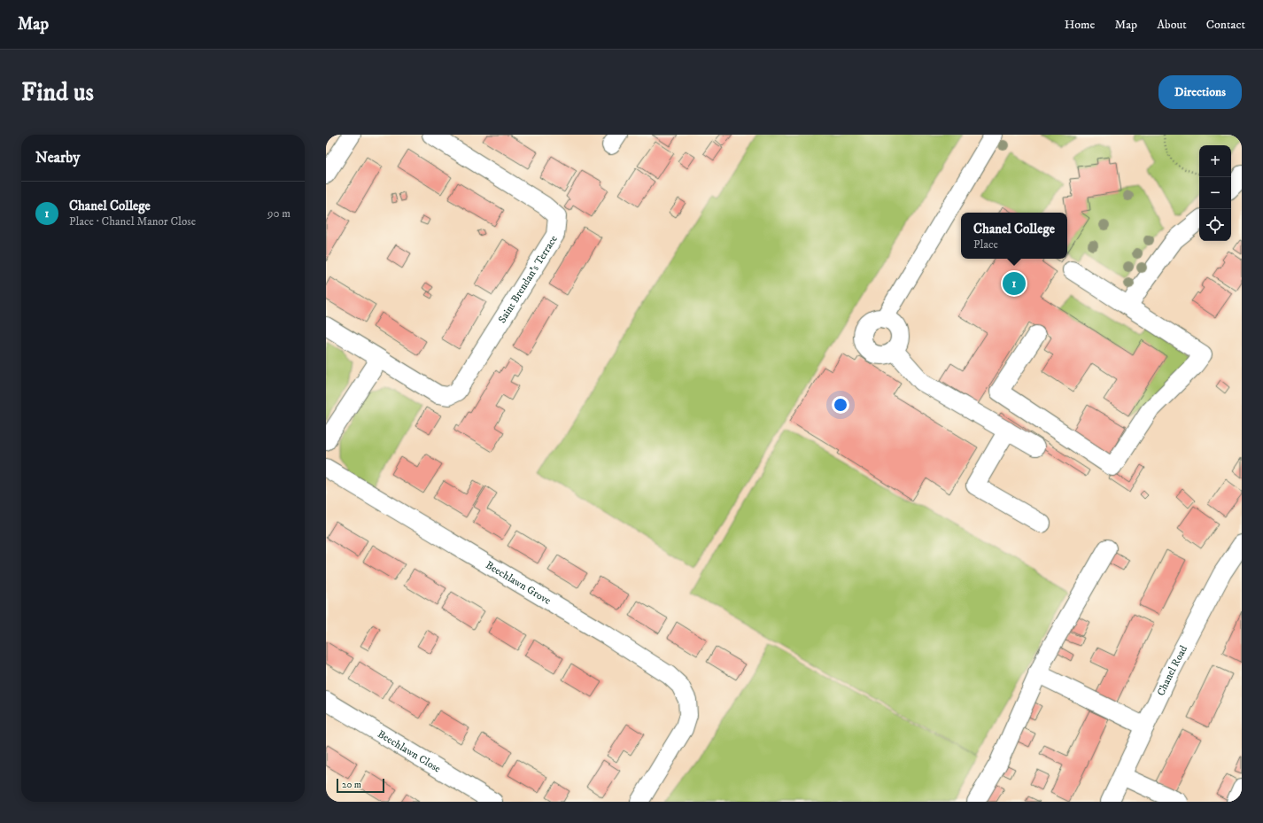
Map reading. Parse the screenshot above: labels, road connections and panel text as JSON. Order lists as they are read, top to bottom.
{
  "streets": {
    "street": [
      "Saint Brendan's Terrace",
      "Beechlawn Grove",
      "Chanel Road",
      "Beechlawn Close"
    ]
  },
  "scale_bar": "20 m",
  "page": {
    "header": "Map",
    "nav": [
      "Home",
      "Map",
      "About",
      "Contact"
    ],
    "buttons": "Directions",
    "title": "Find us",
    "heading": "Nearby",
    "map_buttons": ["+", "−"],
    "list": [
      {
        "mark": "1",
        "name": "Chanel College",
        "note": "Place · Chanel Manor Close",
        "value": "90 m"
      }
    ],
    "popup": ["Chanel College", "Place"],
    "pins": "1",
    "scale": "20 m"
  }
}
